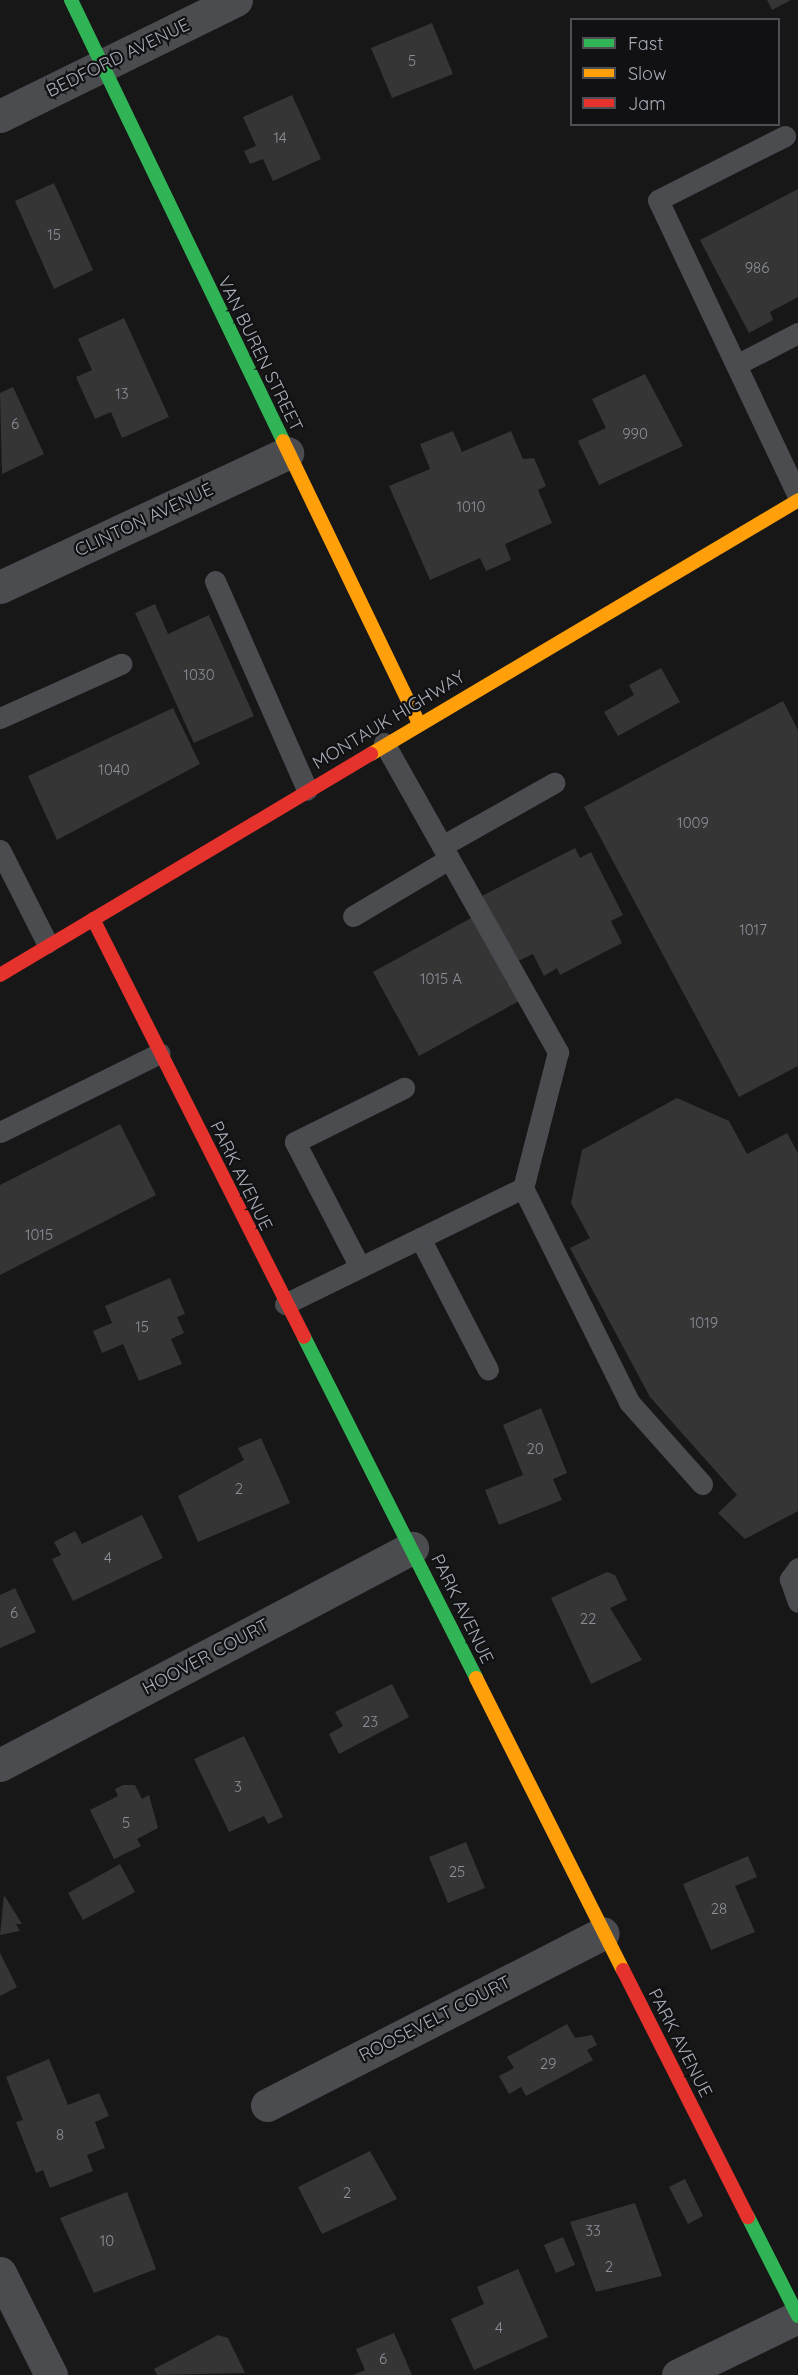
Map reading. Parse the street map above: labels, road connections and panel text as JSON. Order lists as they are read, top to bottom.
{
  "streets": {
    "street": [
      "BEDFORD AVENUE",
      "VAN BUREN STREET",
      "CLINTON AVENUE",
      "MONTAUK HIGHWAY",
      "PARK AVENUE",
      "HOOVER COURT",
      "ROOSEVELT COURT"
    ]
  },
  "crossings": [
    ["BEDFORD AVENUE", "VAN BUREN STREET"],
    ["VAN BUREN STREET", "CLINTON AVENUE"],
    ["VAN BUREN STREET", "MONTAUK HIGHWAY"],
    ["MONTAUK HIGHWAY", "PARK AVENUE"],
    ["PARK AVENUE", "HOOVER COURT"],
    ["PARK AVENUE", "ROOSEVELT COURT"]
  ],
  "house_numbers": [
    "5",
    "14",
    "15",
    "986",
    "13",
    "6",
    "990",
    "1010",
    "1030",
    "1040",
    "1009",
    "1017",
    "1015 A",
    "1015",
    "1019",
    "15",
    "20",
    "2",
    "4",
    "6",
    "22",
    "23",
    "3",
    "5",
    "25",
    "28",
    "29",
    "8",
    "2",
    "33",
    "10",
    "2",
    "4",
    "6"
  ],
  "legend": ["Fast", "Slow", "Jam"]
}
